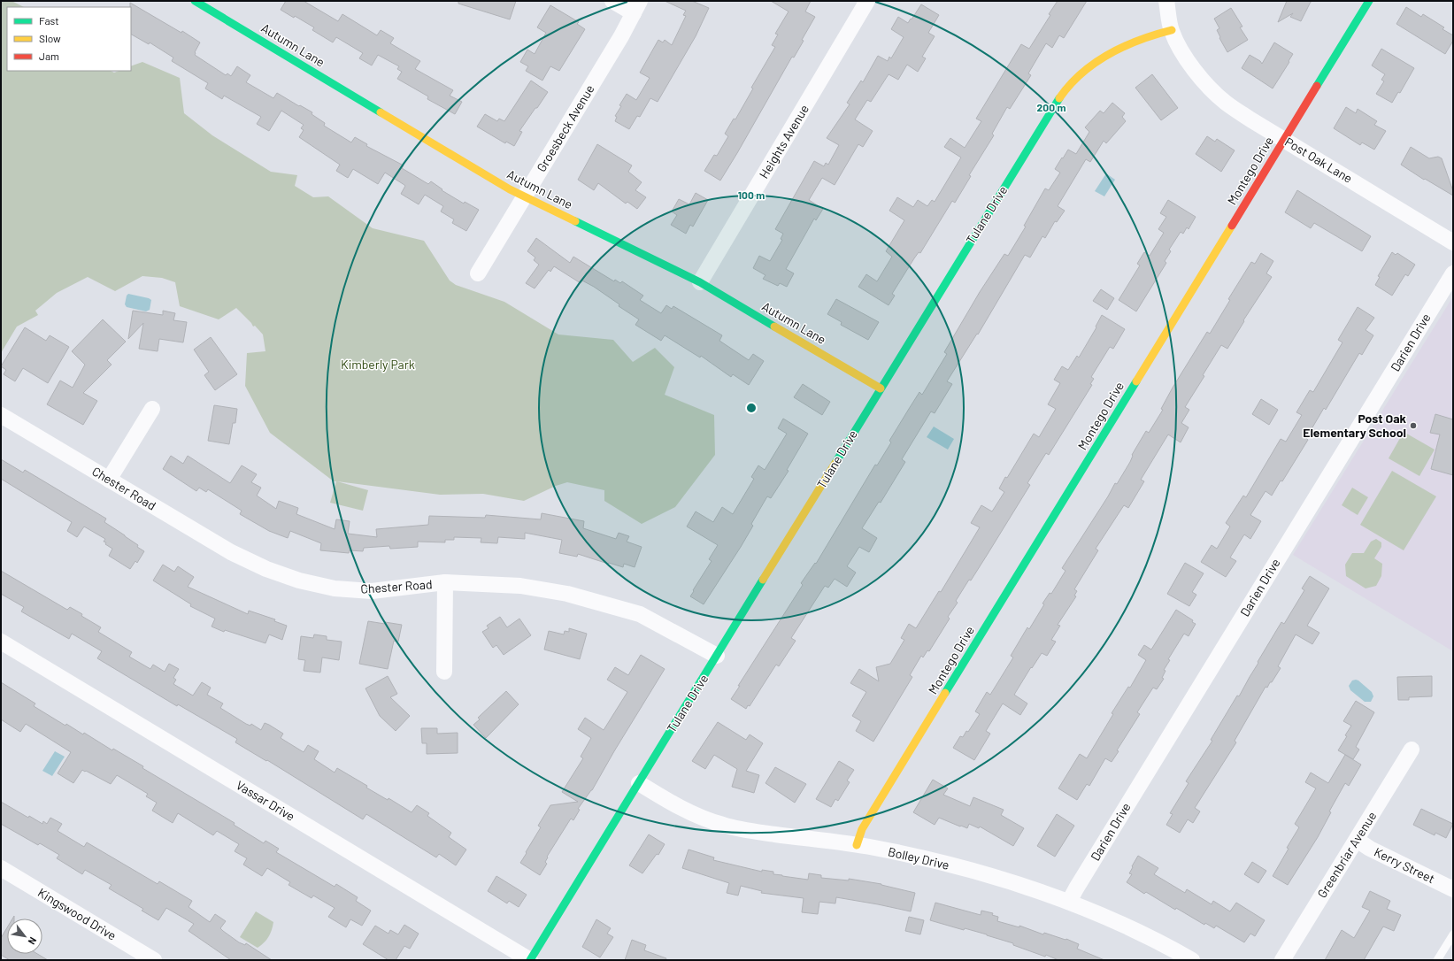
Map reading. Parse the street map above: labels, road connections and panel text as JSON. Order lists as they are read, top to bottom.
{
  "streets": {
    "street": [
      "Autumn Lane",
      "Groesbeck Avenue",
      "Heights Avenue",
      "Post Oak Lane",
      "Montego Drive",
      "Tulane Drive",
      "Darien Drive",
      "Chester Road",
      "Vassar Drive",
      "Greenbriar Avenue",
      "Bolley Drive",
      "Kerry Street",
      "Kingswood Drive"
    ]
  },
  "crossings": [
    ["Autumn Lane", "Groesbeck Avenue"],
    ["Autumn Lane", "Heights Avenue"],
    ["Autumn Lane", "Tulane Drive"],
    ["Post Oak Lane", "Montego Drive"],
    ["Post Oak Lane", "Tulane Drive"],
    ["Montego Drive", "Bolley Drive"],
    ["Tulane Drive", "Chester Road"],
    ["Tulane Drive", "Vassar Drive"],
    ["Tulane Drive", "Bolley Drive"],
    ["Darien Drive", "Bolley Drive"],
    ["Greenbriar Avenue", "Kerry Street"]
  ],
  "parks": ["Kimberly Park"],
  "places": ["Post Oak Elementary School"],
  "legend": ["Fast", "Slow", "Jam"],
  "north": "bottom right",
  "rings": ["200 m", "100 m"]
}
